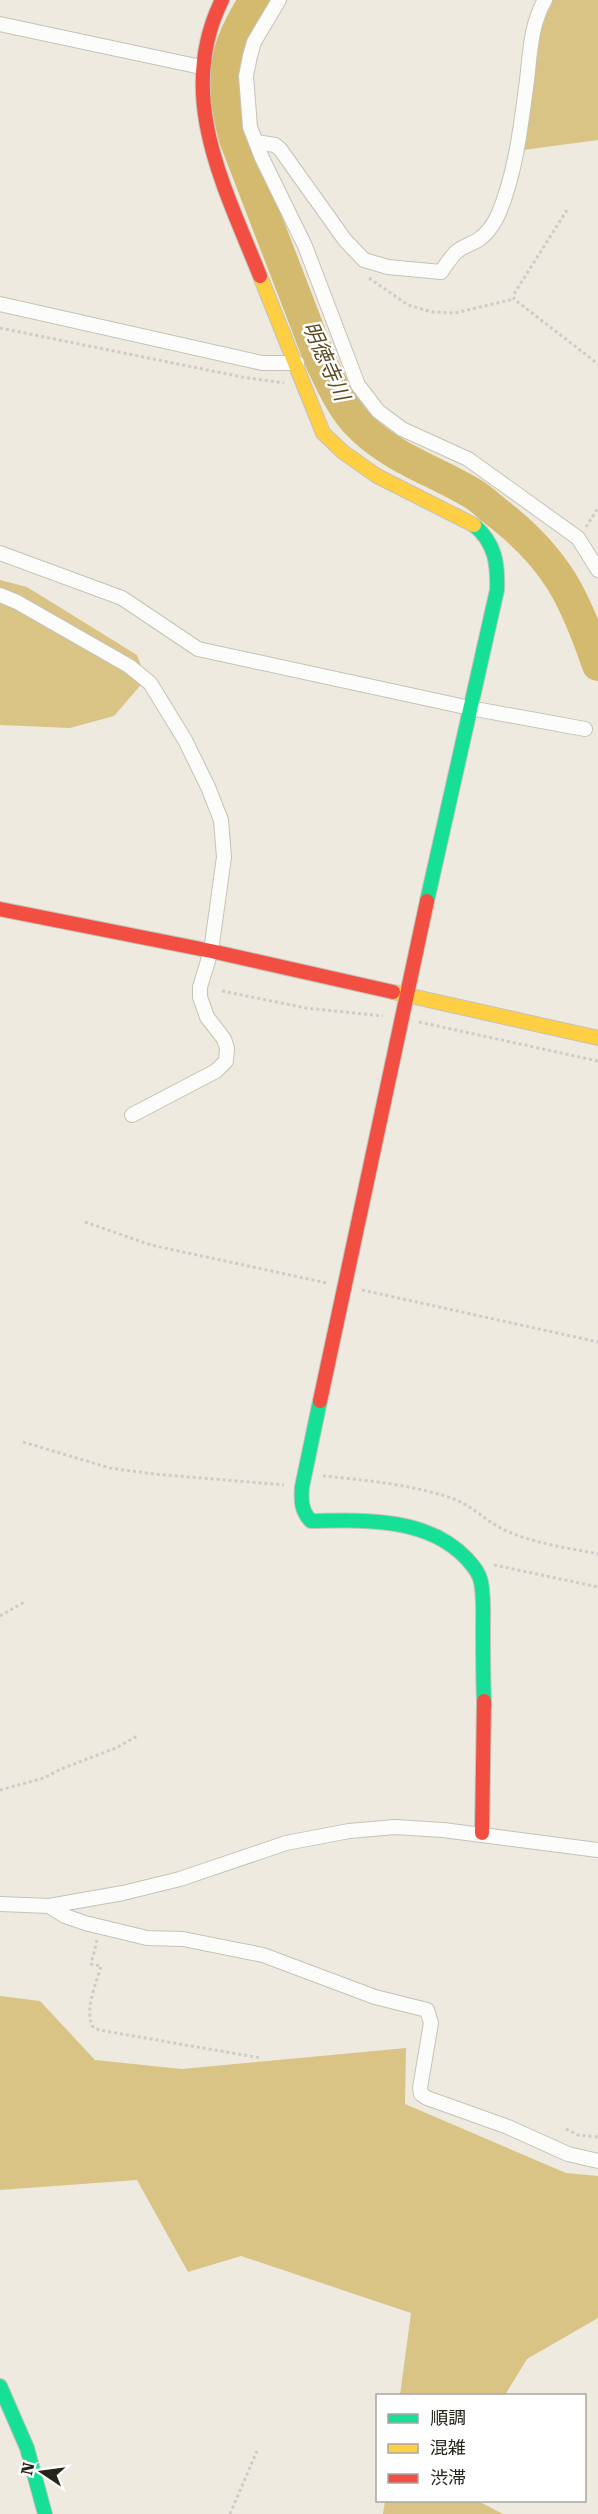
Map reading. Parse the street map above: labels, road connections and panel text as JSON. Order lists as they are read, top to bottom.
{
  "water": ["明徳寺川"],
  "legend": ["順調", "混雑", "渋滞"],
  "north": "left"
}
